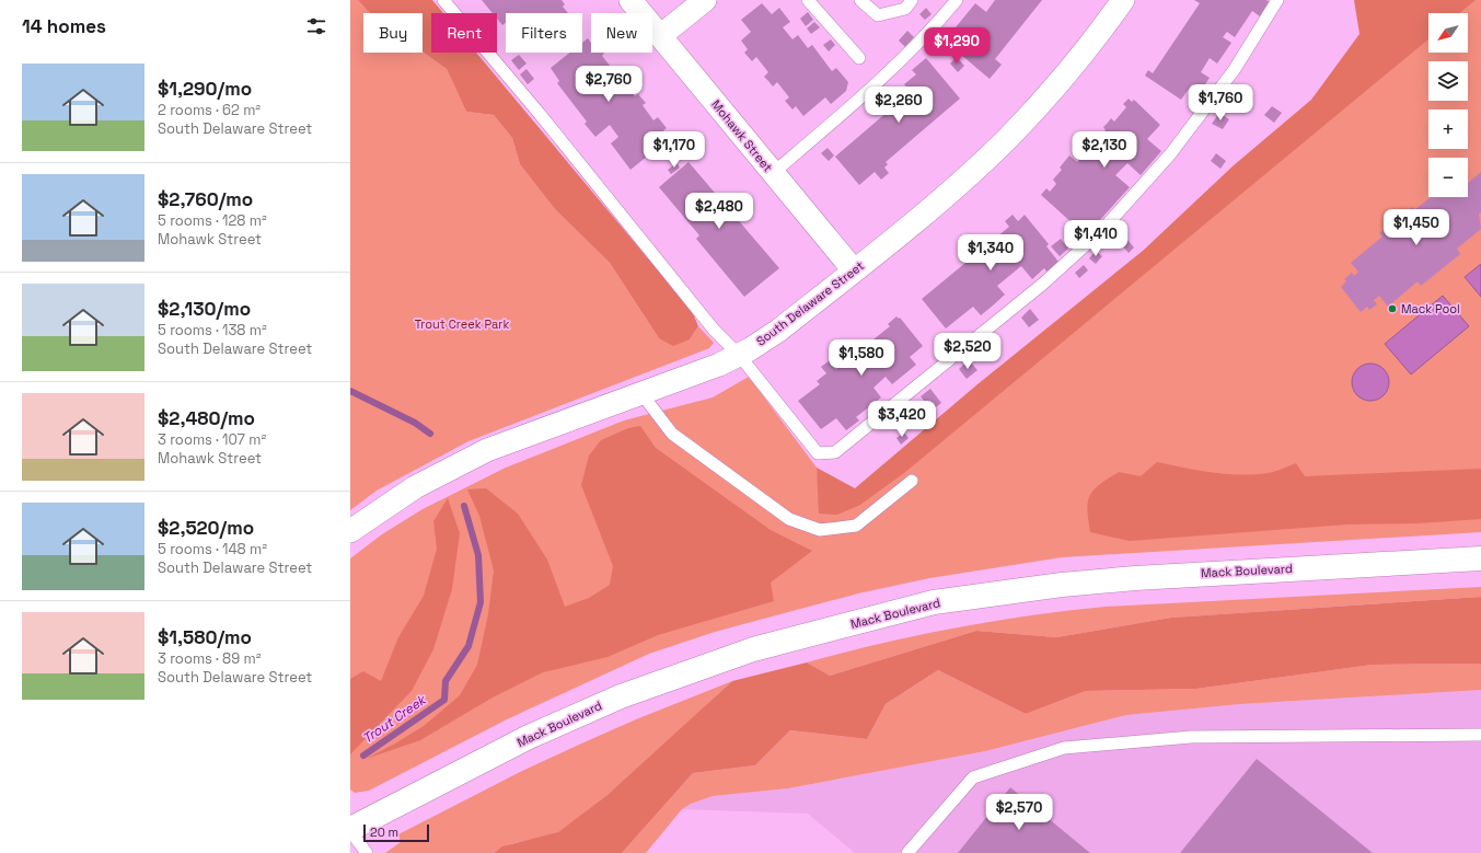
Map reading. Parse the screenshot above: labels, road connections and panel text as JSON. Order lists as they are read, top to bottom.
{
  "streets": {
    "main road": ["Mack Boulevard"],
    "street": ["Mohawk Street", "South Delaware Street"]
  },
  "crossings": [
    ["Mohawk Street", "South Delaware Street"]
  ],
  "water": ["Trout Creek"],
  "parks": ["Trout Creek Park"],
  "places": ["Mack Pool"],
  "scale_bar": "20 m",
  "north": "bottom left",
  "page": {
    "heading": "14 homes",
    "map_buttons": ["+", "−"],
    "chip": [
      "Buy",
      "Rent",
      "Filters",
      "New"
    ],
    "price": [
      "$1,290",
      "$2,760",
      "$1,760",
      "$2,260",
      "$1,170",
      "$2,130",
      "$2,480",
      "$1,450",
      "$1,410",
      "$1,340",
      "$2,520",
      "$1,580",
      "$3,420",
      "$2,570"
    ],
    "list": [
      {
        "name": "$1,290/mo",
        "note": "2 rooms · 62 m² · South Delaware Street"
      },
      {
        "name": "$2,760/mo",
        "note": "5 rooms · 128 m² · Mohawk Street"
      },
      {
        "name": "$2,130/mo",
        "note": "5 rooms · 138 m² · South Delaware Street"
      },
      {
        "name": "$2,480/mo",
        "note": "3 rooms · 107 m² · Mohawk Street"
      },
      {
        "name": "$2,520/mo",
        "note": "5 rooms · 148 m² · South Delaware Street"
      },
      {
        "name": "$1,580/mo",
        "note": "3 rooms · 89 m² · South Delaware Street"
      }
    ],
    "scale": "20 m"
  }
}
